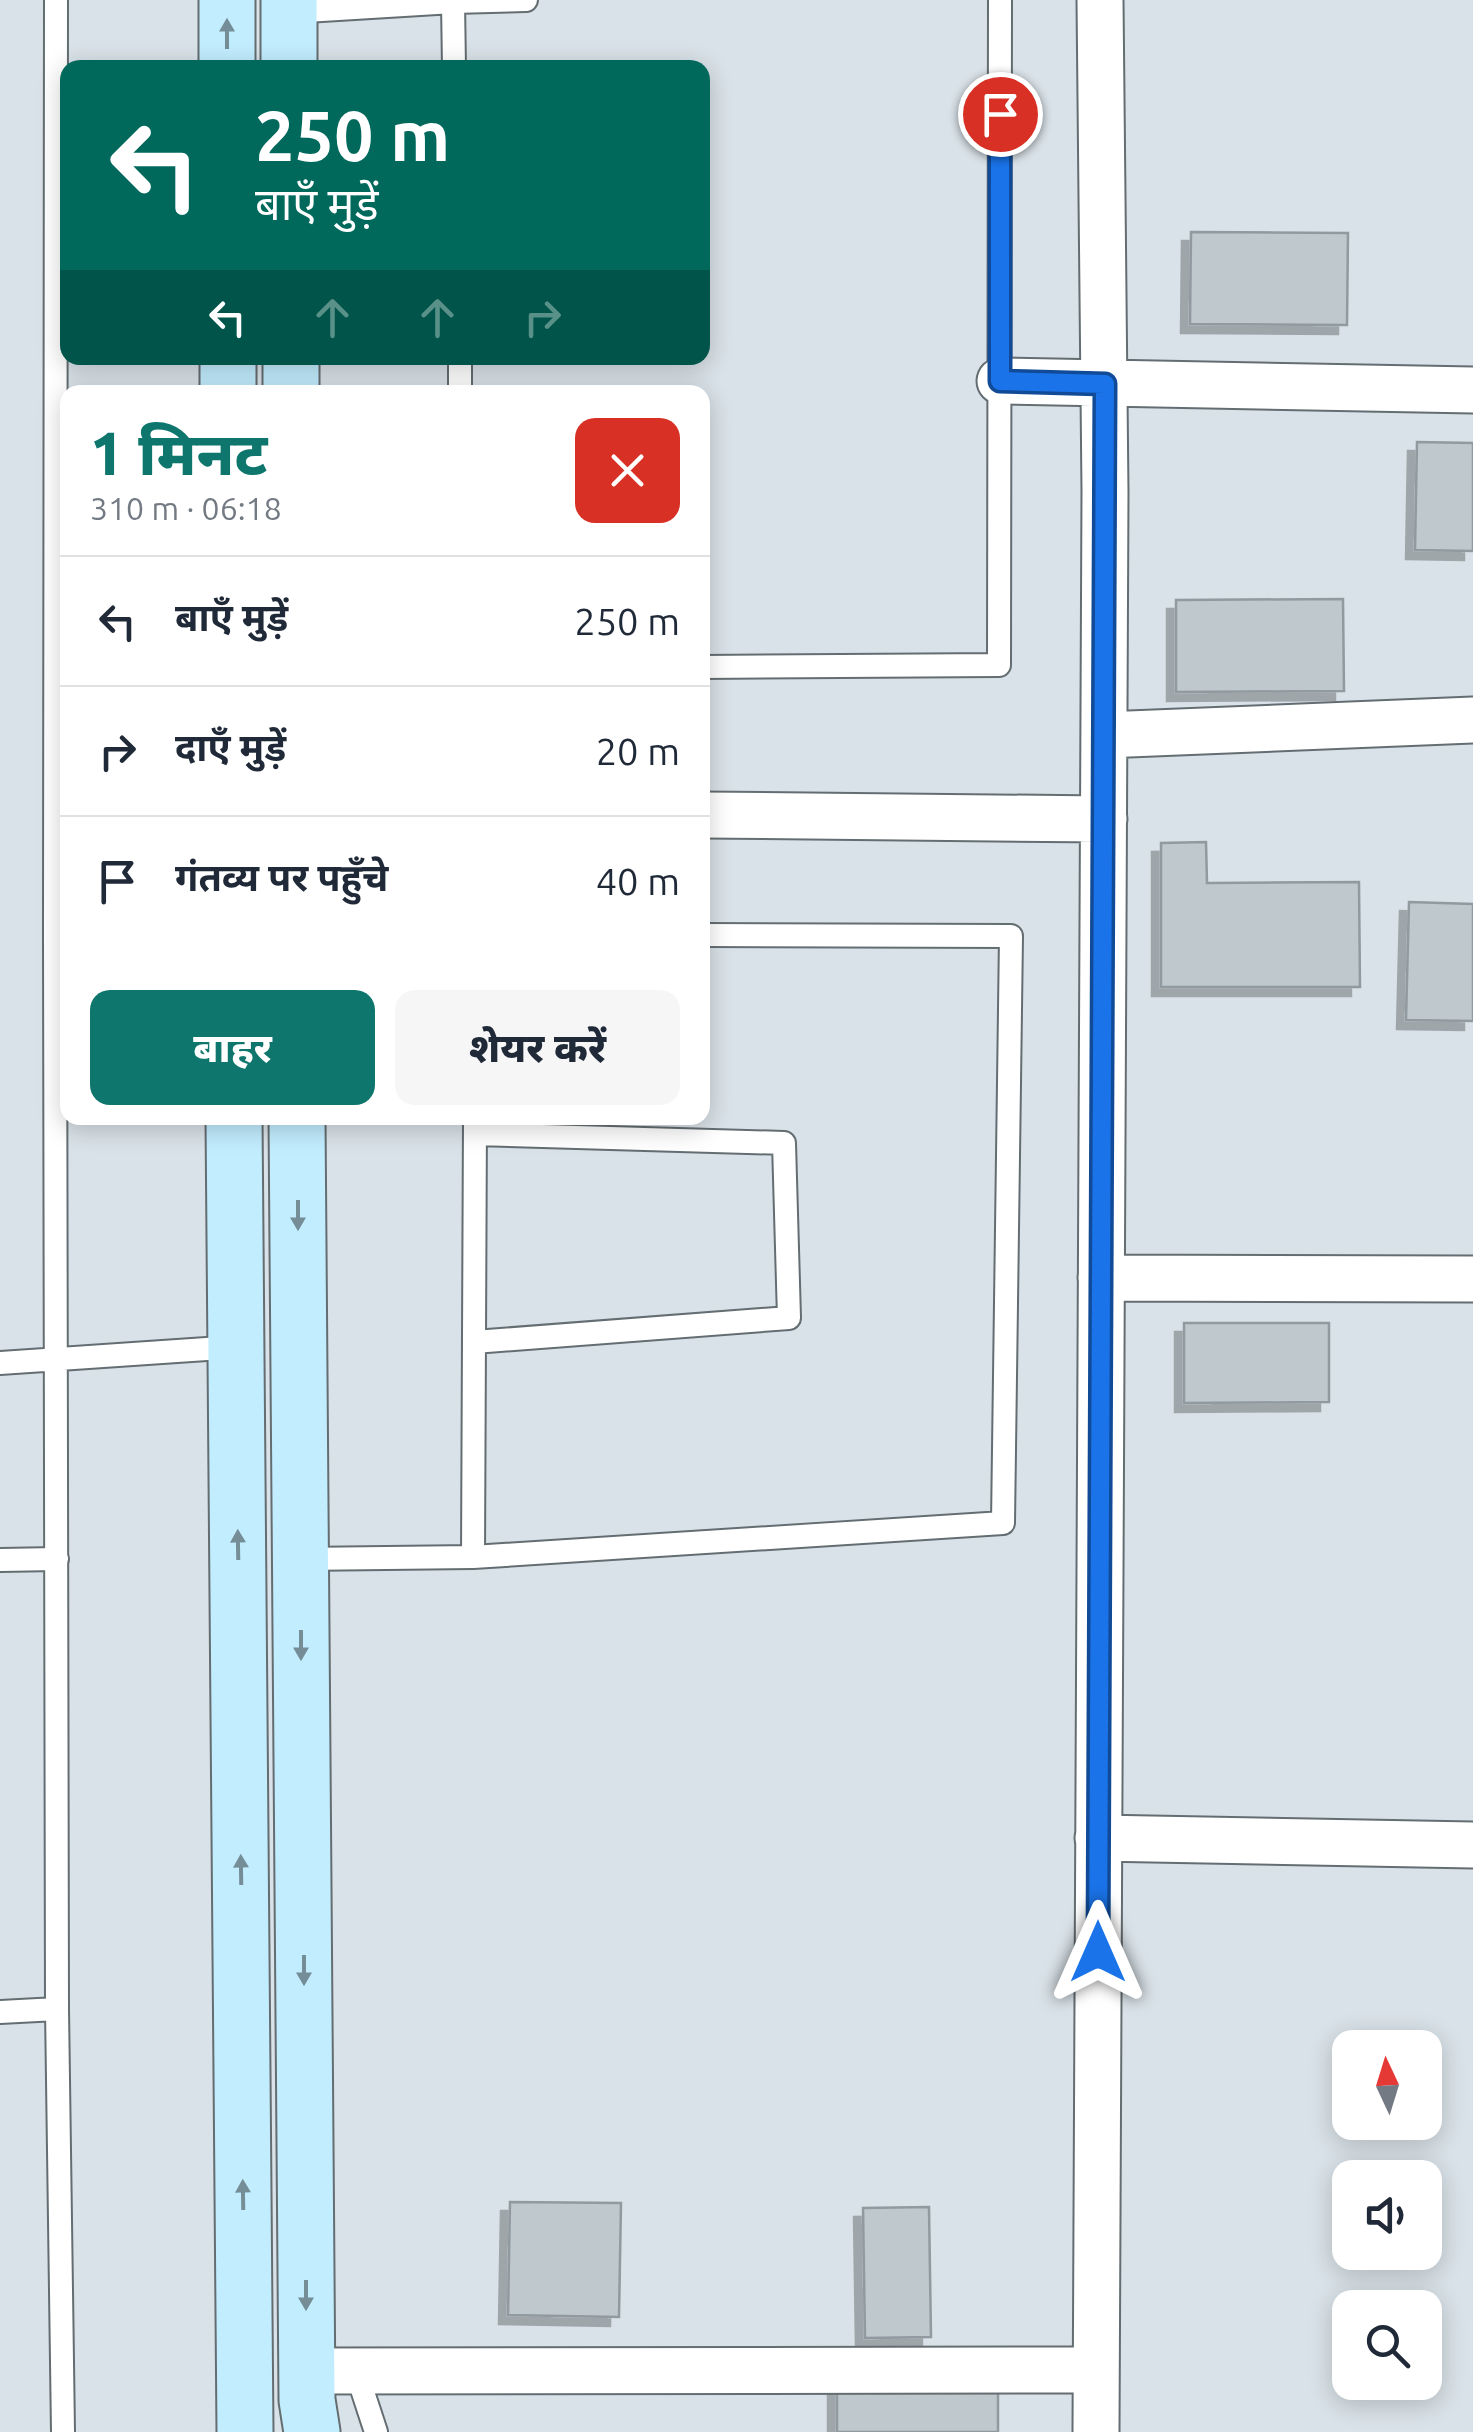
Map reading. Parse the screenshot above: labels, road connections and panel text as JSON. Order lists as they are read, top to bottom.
{
  "north": "top",
  "page": {
    "turn": ["250 m", "बाएँ मुड़ें"],
    "heading": ["1 मिनट", "310 m · 06:18"],
    "list": [
      {
        "name": "बाएँ मुड़ें",
        "value": "250 m"
      },
      {
        "name": "दाएँ मुड़ें",
        "value": "20 m"
      },
      {
        "name": "गंतव्य पर पहुँचे",
        "value": "40 m"
      }
    ],
    "buttons": ["बाहर", "शेयर करें"]
  }
}
